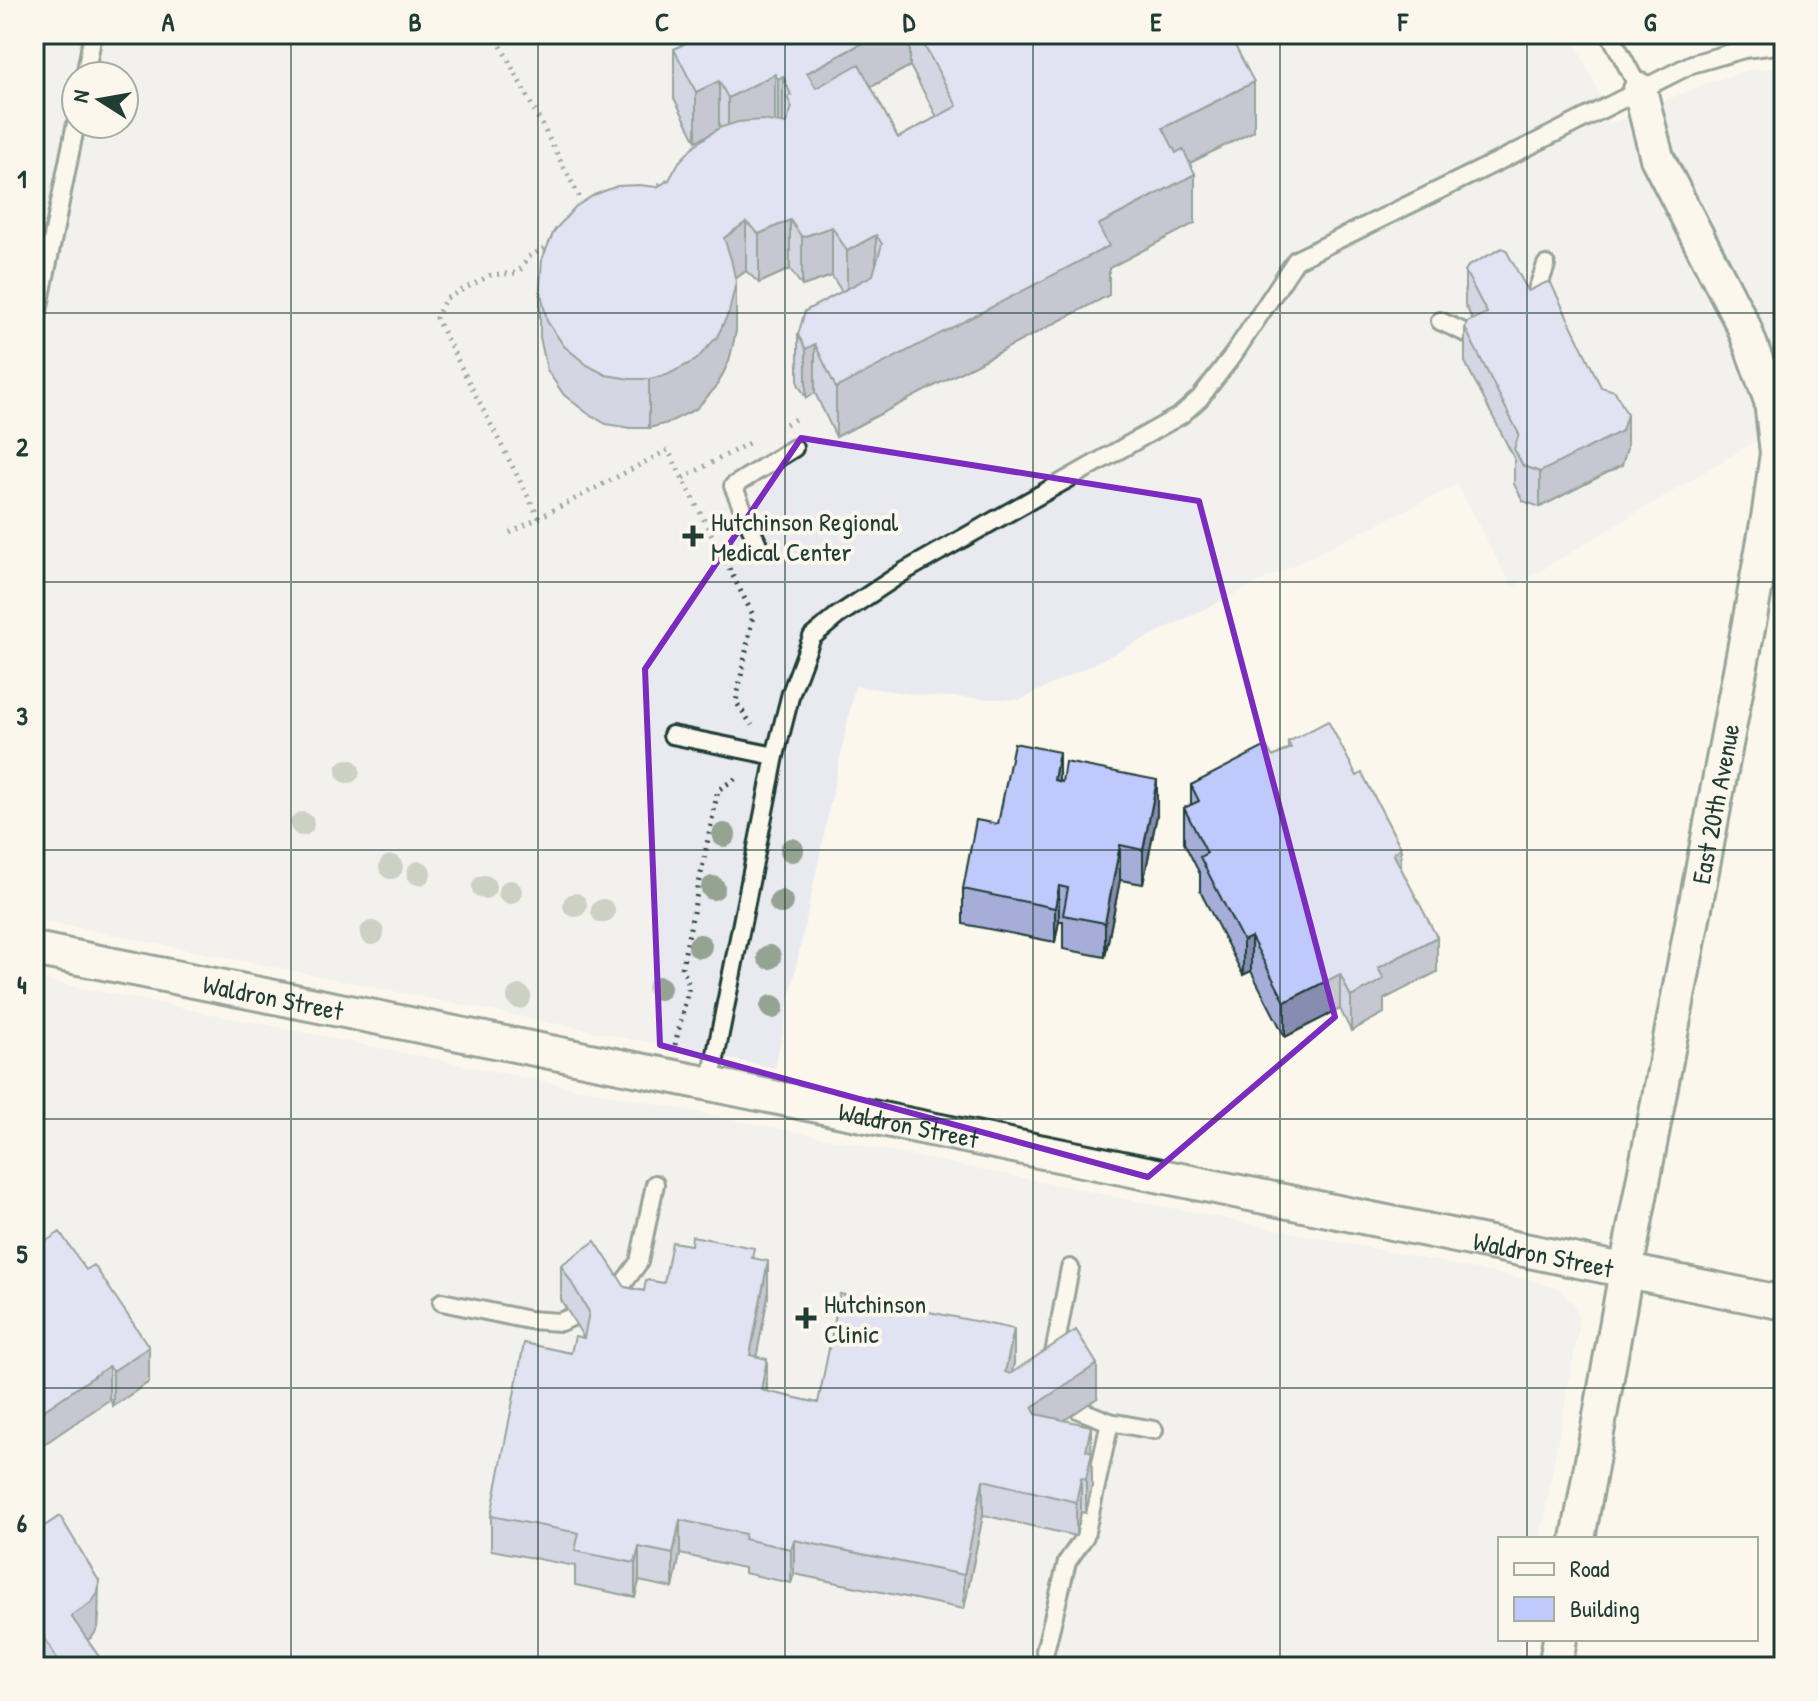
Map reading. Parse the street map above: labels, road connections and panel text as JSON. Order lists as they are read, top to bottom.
{
  "streets": {
    "street": ["East 20th Avenue", "Waldron Street"]
  },
  "crossings": [
    ["East 20th Avenue", "Waldron Street"]
  ],
  "places": {
    "health": ["Hutchinson Regional Medical Center", "Hutchinson Clinic"]
  },
  "legend": ["Road", "Building"],
  "north": "left",
  "grid": {
    "columns": [
      "A",
      "B",
      "C",
      "D",
      "E",
      "F",
      "G"
    ],
    "rows": [
      "1",
      "2",
      "3",
      "4",
      "5",
      "6"
    ]
  }
}
